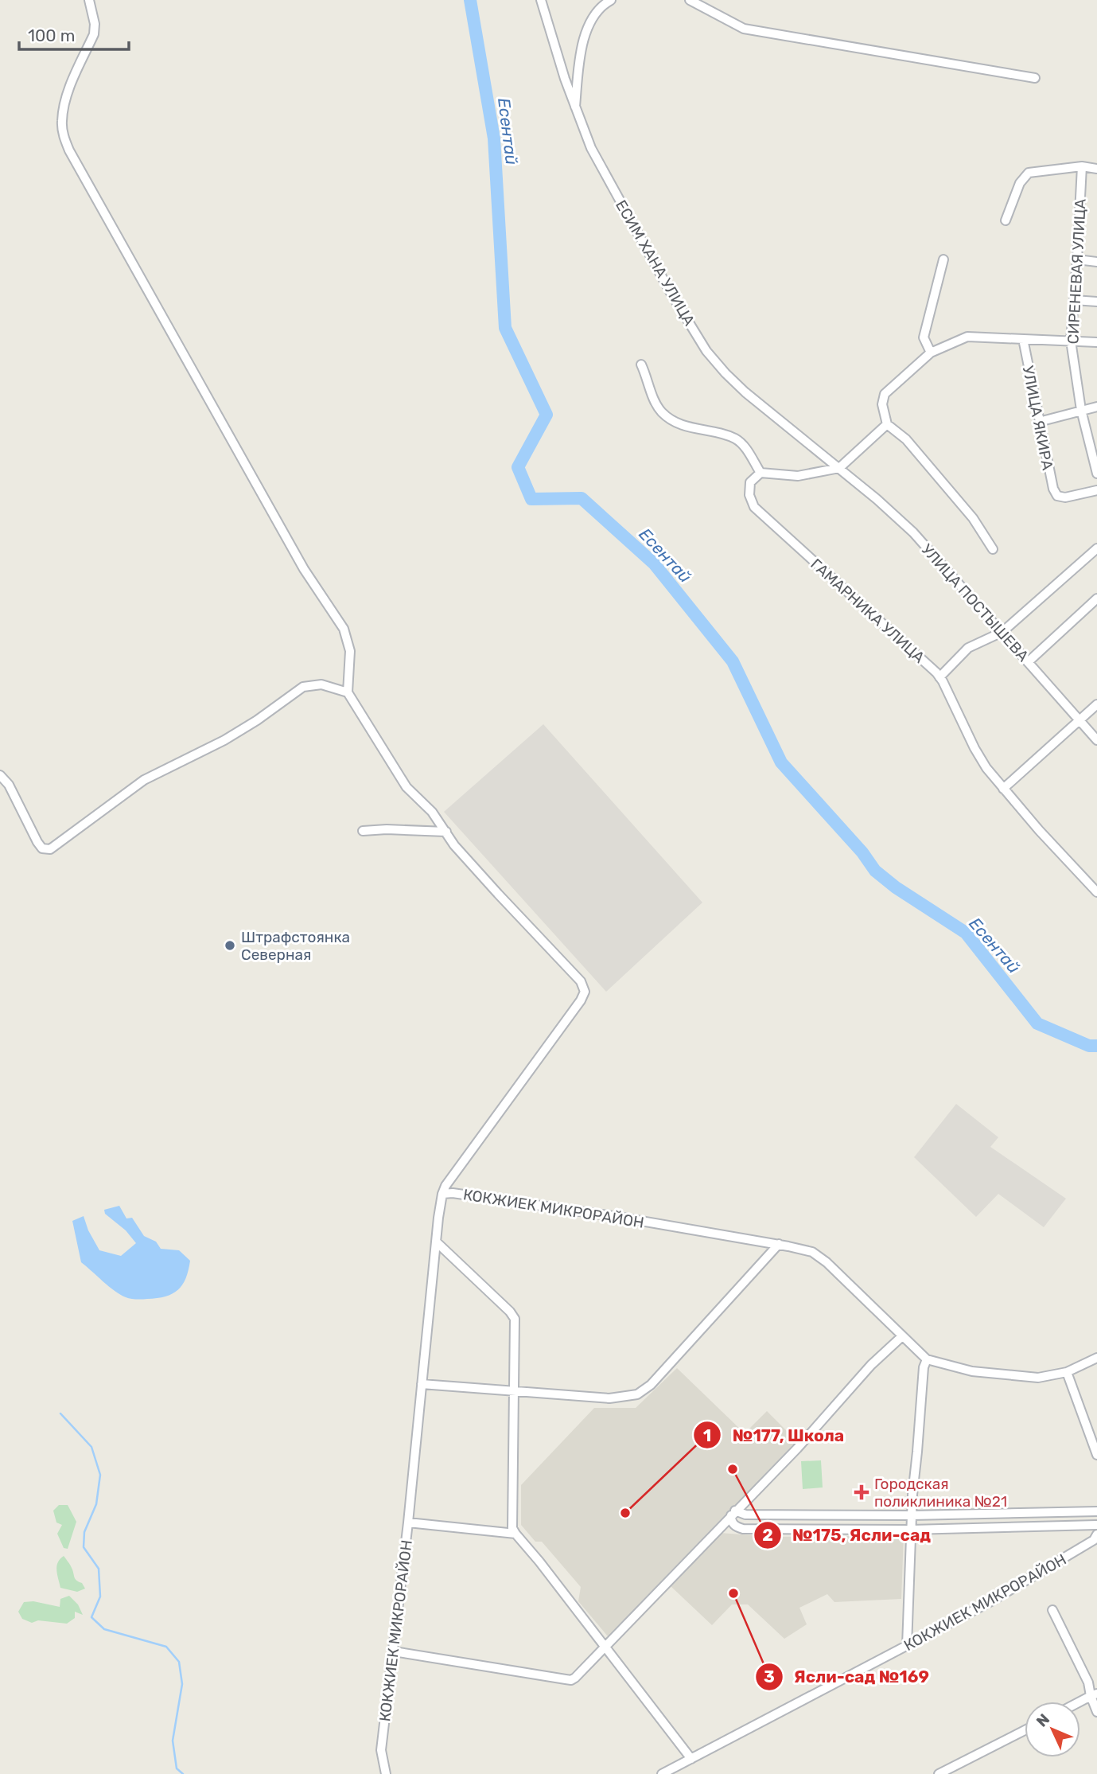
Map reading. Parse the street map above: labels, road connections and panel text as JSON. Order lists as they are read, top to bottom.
{
  "streets": {
    "street": [
      "ЕСИМ ХАНА УЛИЦА",
      "СИРЕНЕВАЯ УЛИЦА",
      "УЛИЦА ЯКИРА",
      "УЛИЦА ПОСТЫШЕВА",
      "ГАМАРНИКА УЛИЦА",
      "КОКЖИЕК МИКРОРАЙОН"
    ]
  },
  "crossings": [
    ["ЕСИМ ХАНА УЛИЦА", "УЛИЦА ПОСТЫШЕВА"]
  ],
  "water": ["Есентай"],
  "places": {
    "other": [
      "Штрафстоянка Северная",
      "№175, Ясли-сад",
      "№177, Школа",
      "Ясли-сад №169"
    ],
    "health": ["Городская поликлиника №21"]
  },
  "scale_bar": "100 m",
  "north": "top left"
}
